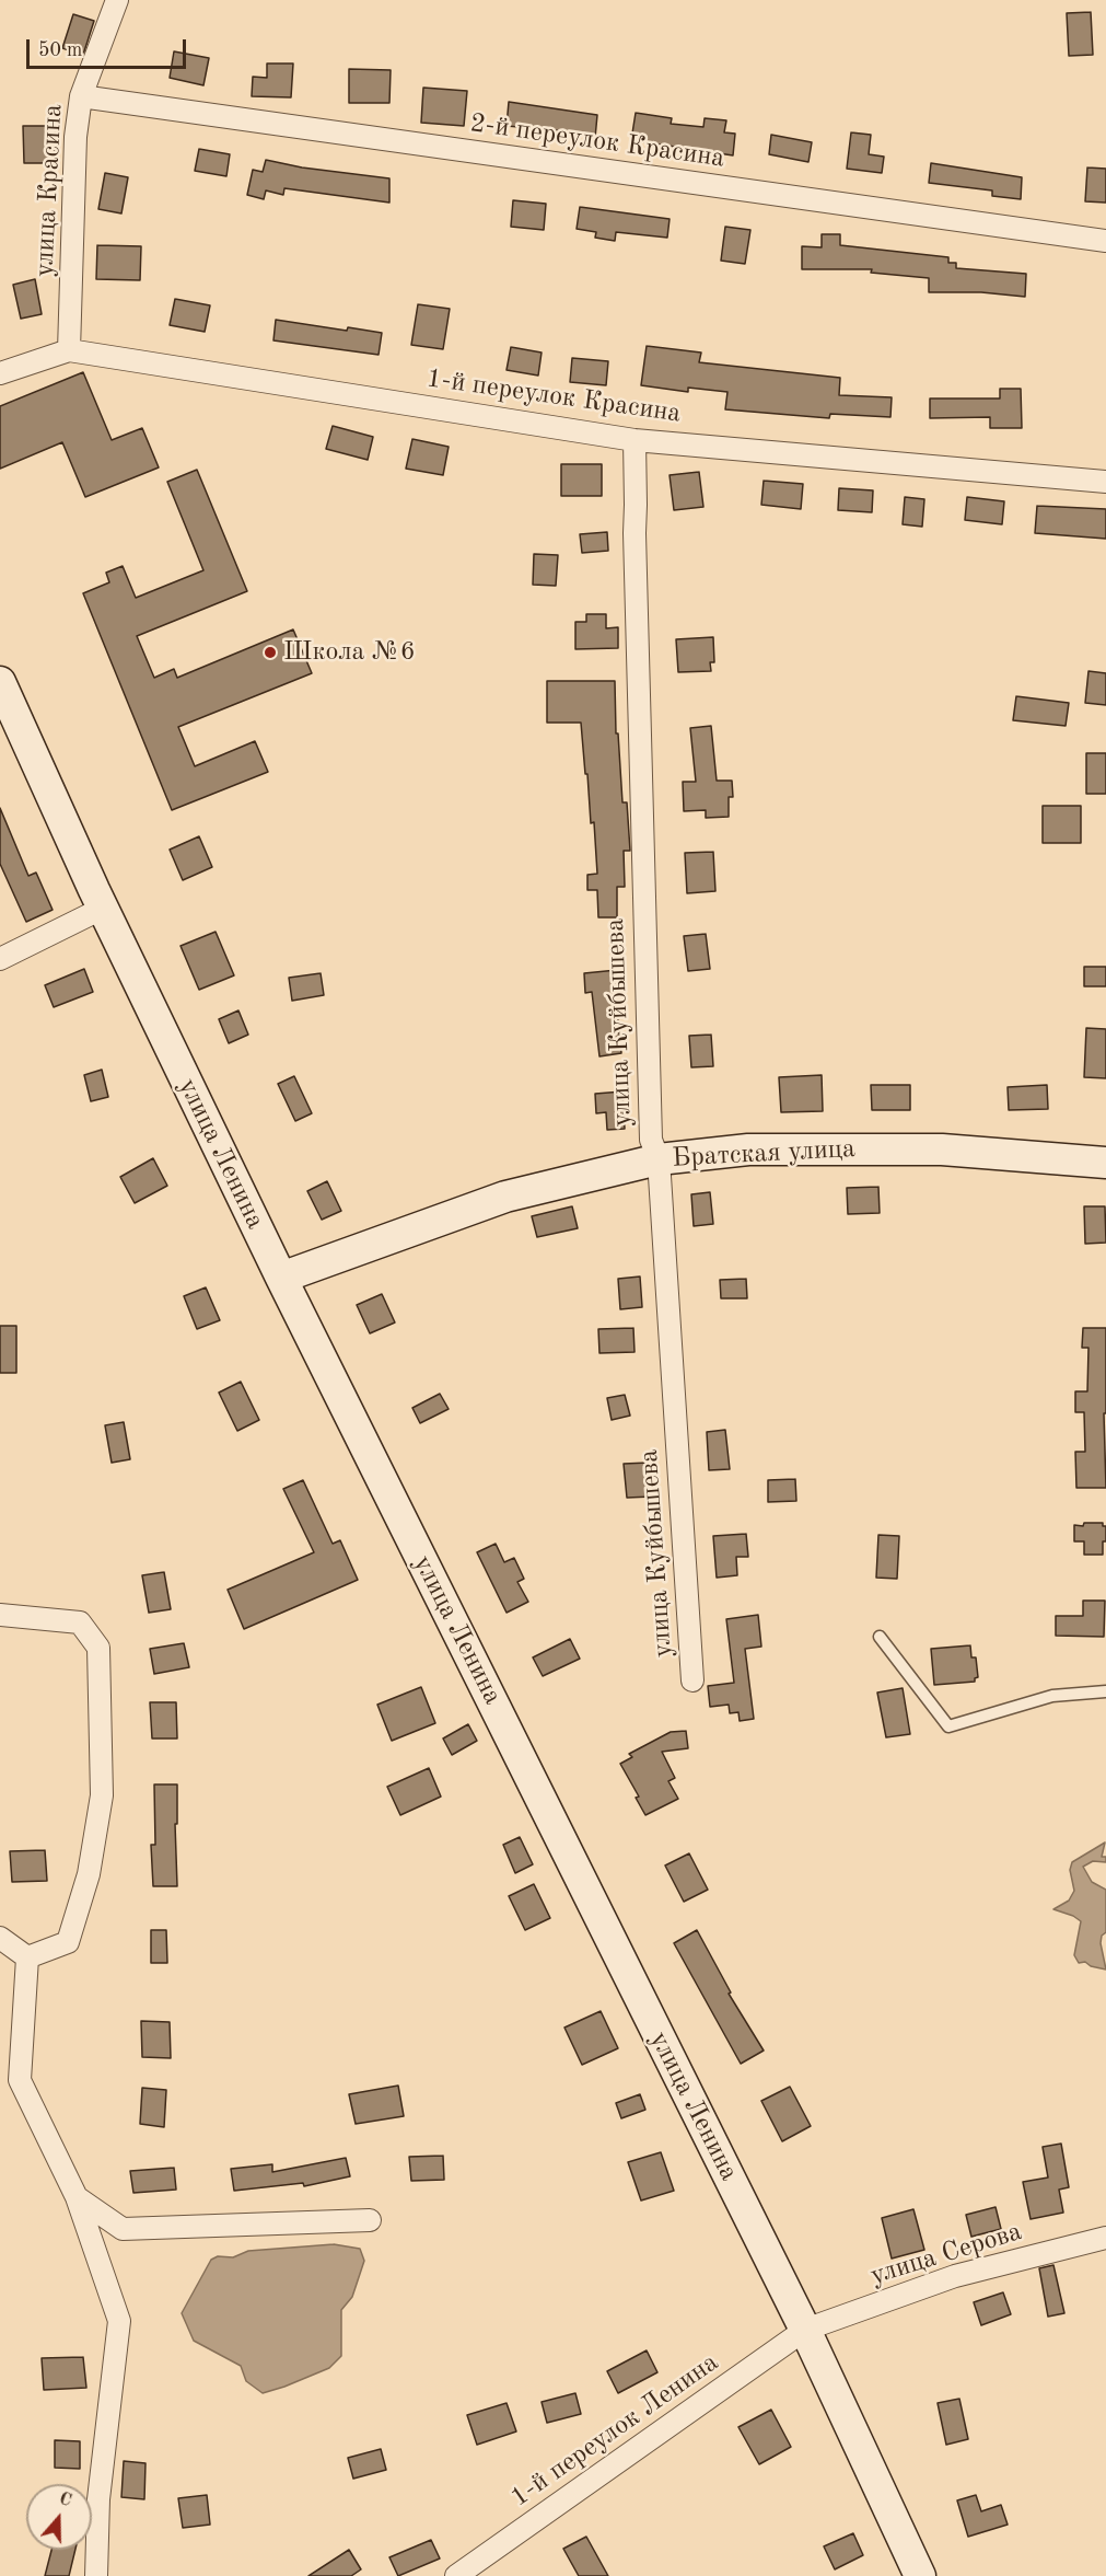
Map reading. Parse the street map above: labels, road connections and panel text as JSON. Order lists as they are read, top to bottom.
{
  "streets": {
    "main road": ["улица Ленина", "Братская улица"],
    "street": [
      "2-й переулок Красина",
      "улица Красина",
      "1-й переулок Красина",
      "улица Куйбышева",
      "улица Серова",
      "1-й переулок Ленина"
    ]
  },
  "crossings": [
    ["2-й переулок Красина", "улица Красина"],
    ["улица Красина", "1-й переулок Красина"],
    ["1-й переулок Красина", "улица Куйбышева"],
    ["улица Куйбышева", "Братская улица"],
    ["улица Ленина", "Братская улица"],
    ["улица Ленина", "улица Серова"],
    ["улица Ленина", "1-й переулок Ленина"],
    ["улица Серова", "1-й переулок Ленина"]
  ],
  "places": ["Школа №6"],
  "scale_bar": "50 m",
  "north": "top"
}
